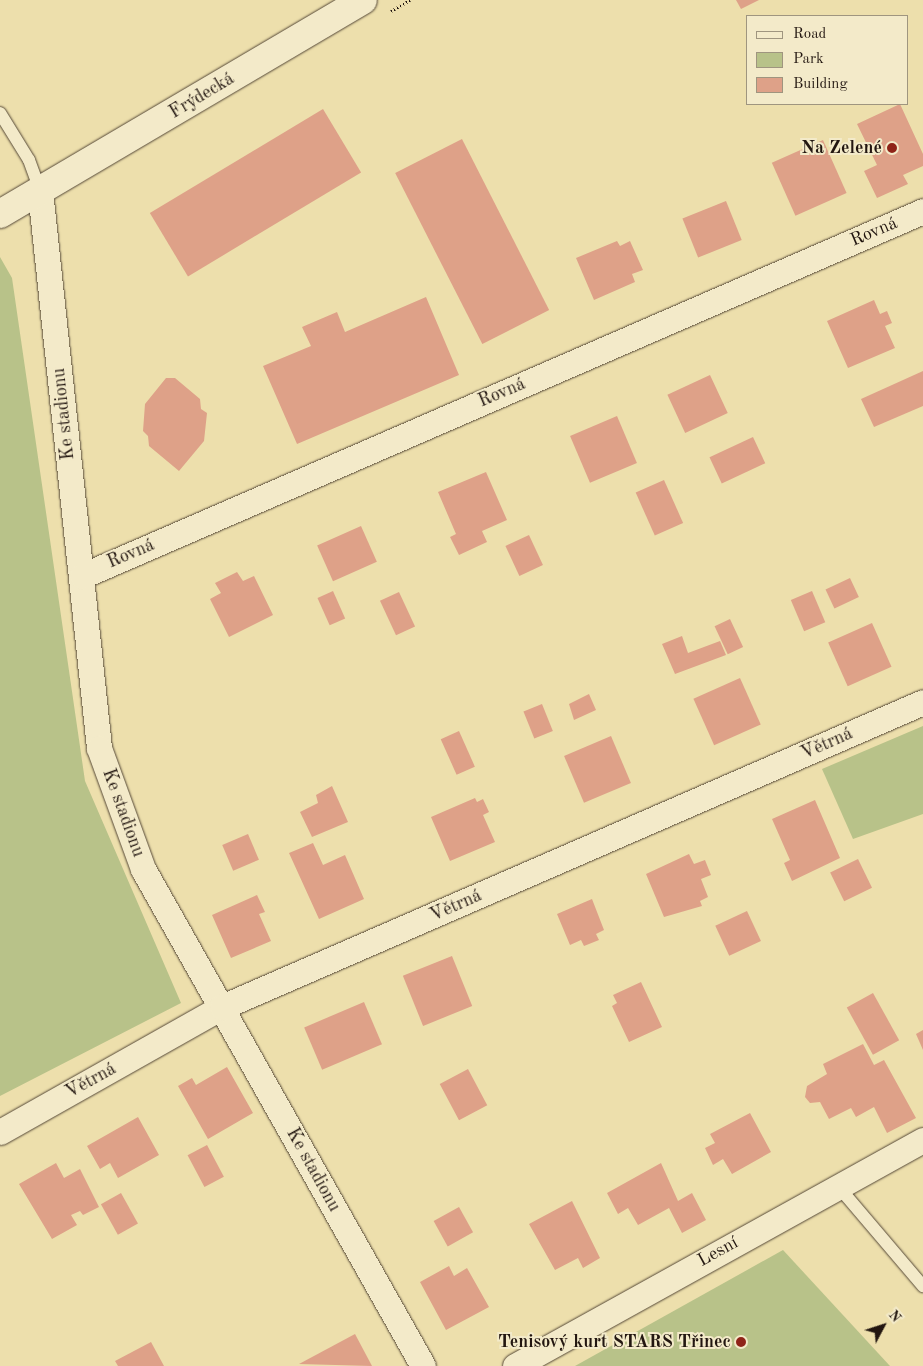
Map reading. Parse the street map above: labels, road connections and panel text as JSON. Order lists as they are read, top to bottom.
{
  "streets": {
    "main road": ["Frýdecká"],
    "street": [
      "Rovná",
      "Ke stadionu",
      "Větrná",
      "Lesní"
    ]
  },
  "crossings": [
    ["Frýdecká", "Ke stadionu"],
    ["Rovná", "Ke stadionu"],
    ["Ke stadionu", "Větrná"]
  ],
  "places": ["Na Zelené", "Tenisový kurt STARS Třinec"],
  "legend": ["Road", "Park", "Building"],
  "north": "top right"
}
